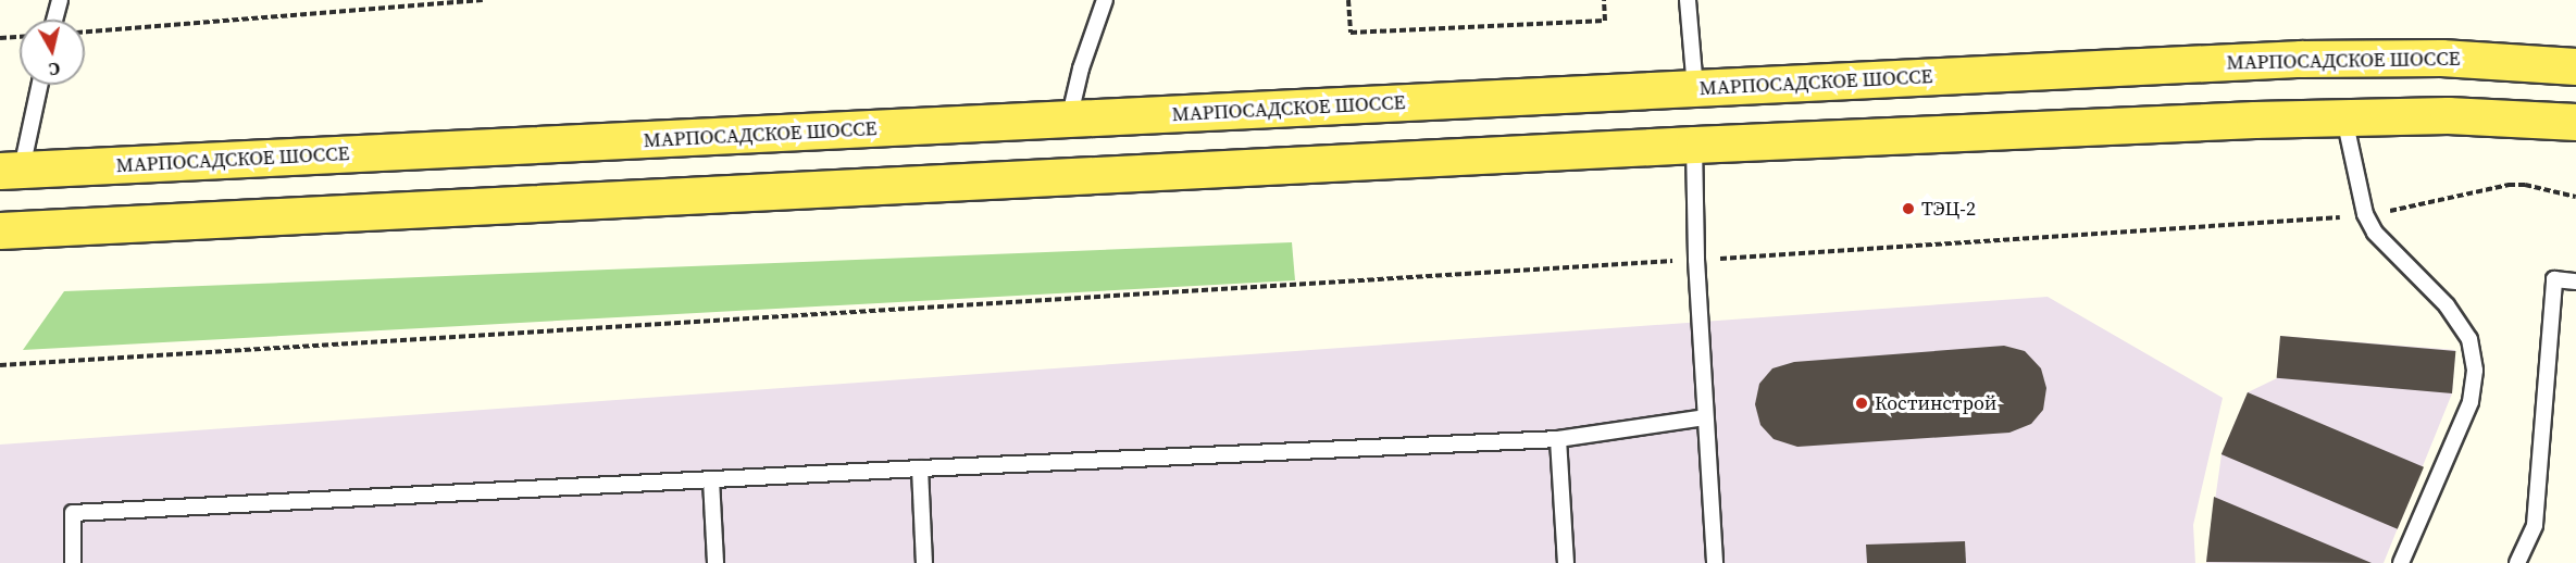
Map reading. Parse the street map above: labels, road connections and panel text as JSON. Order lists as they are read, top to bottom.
{
  "streets": {
    "main road": ["МАРПОСАДСКОЕ ШОССЕ"]
  },
  "places": ["ТЭЦ-2", "Костинстрой"],
  "north": "bottom"
}
